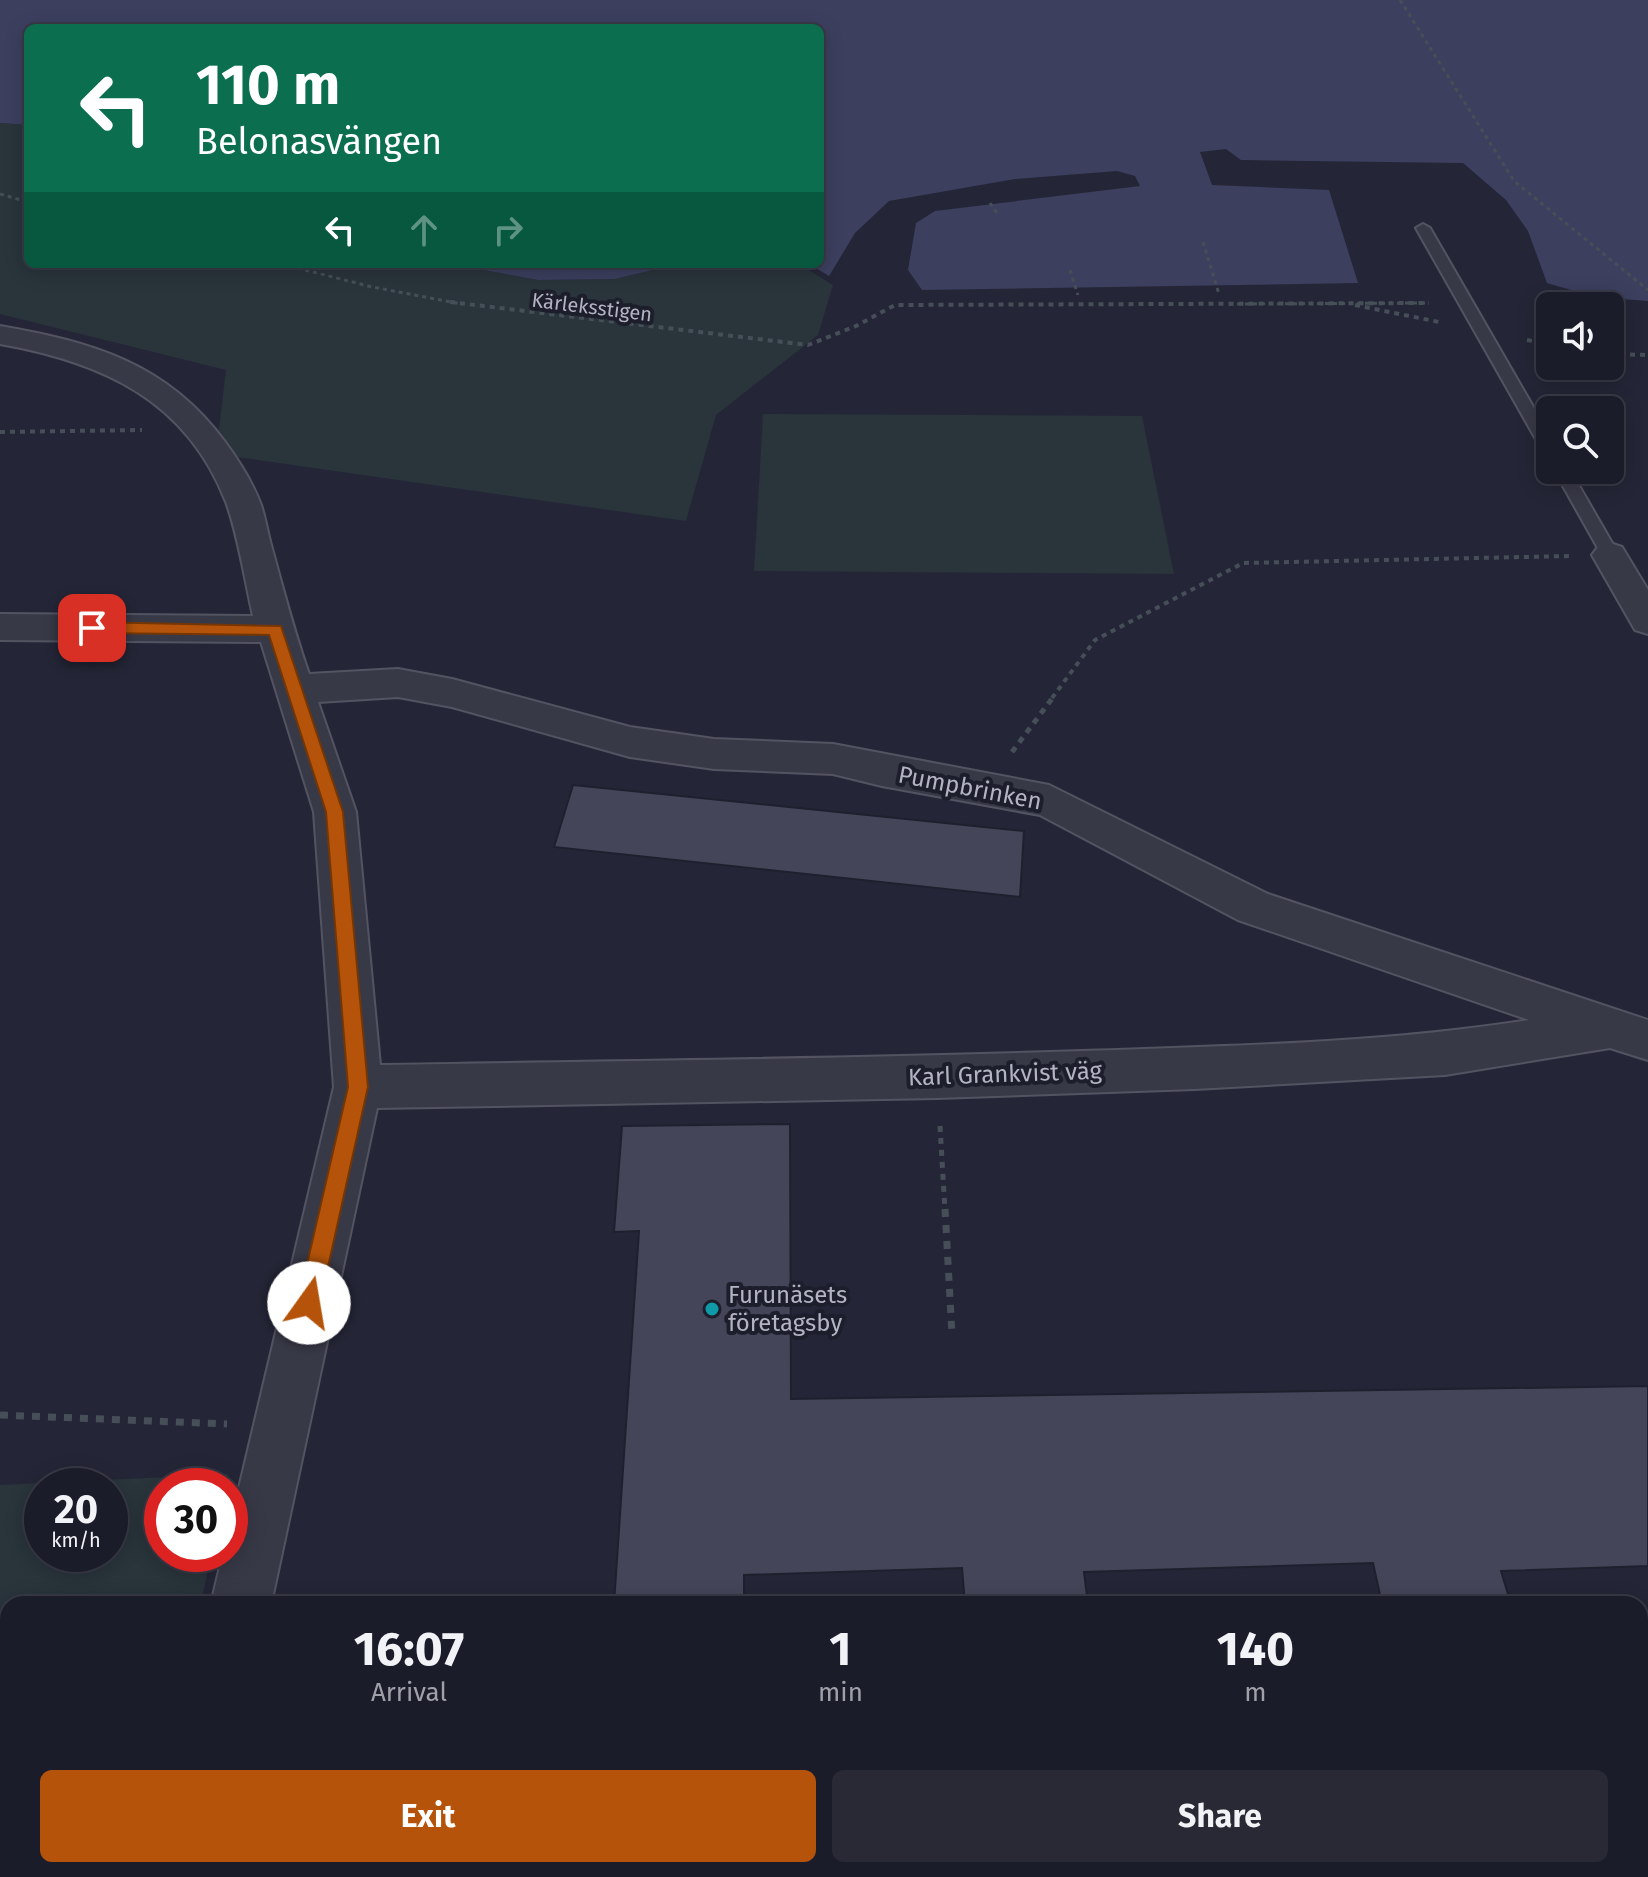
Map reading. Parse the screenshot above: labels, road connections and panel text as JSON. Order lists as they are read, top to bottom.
{
  "streets": {
    "street": ["Pumpbrinken", "Karl Grankvist väg"],
    "path": ["Kärleksstigen"]
  },
  "crossings": [
    ["Pumpbrinken", "Karl Grankvist väg"]
  ],
  "places": ["Furunäsets företagsby"],
  "page": {
    "turn": ["110 m", "Belonasvängen"],
    "speed": "20 km/h",
    "limit": "30",
    "eta": [
      "16:07",
      "Arrival",
      "1",
      "min",
      "140",
      "m"
    ],
    "buttons": ["Exit", "Share"]
  }
}
